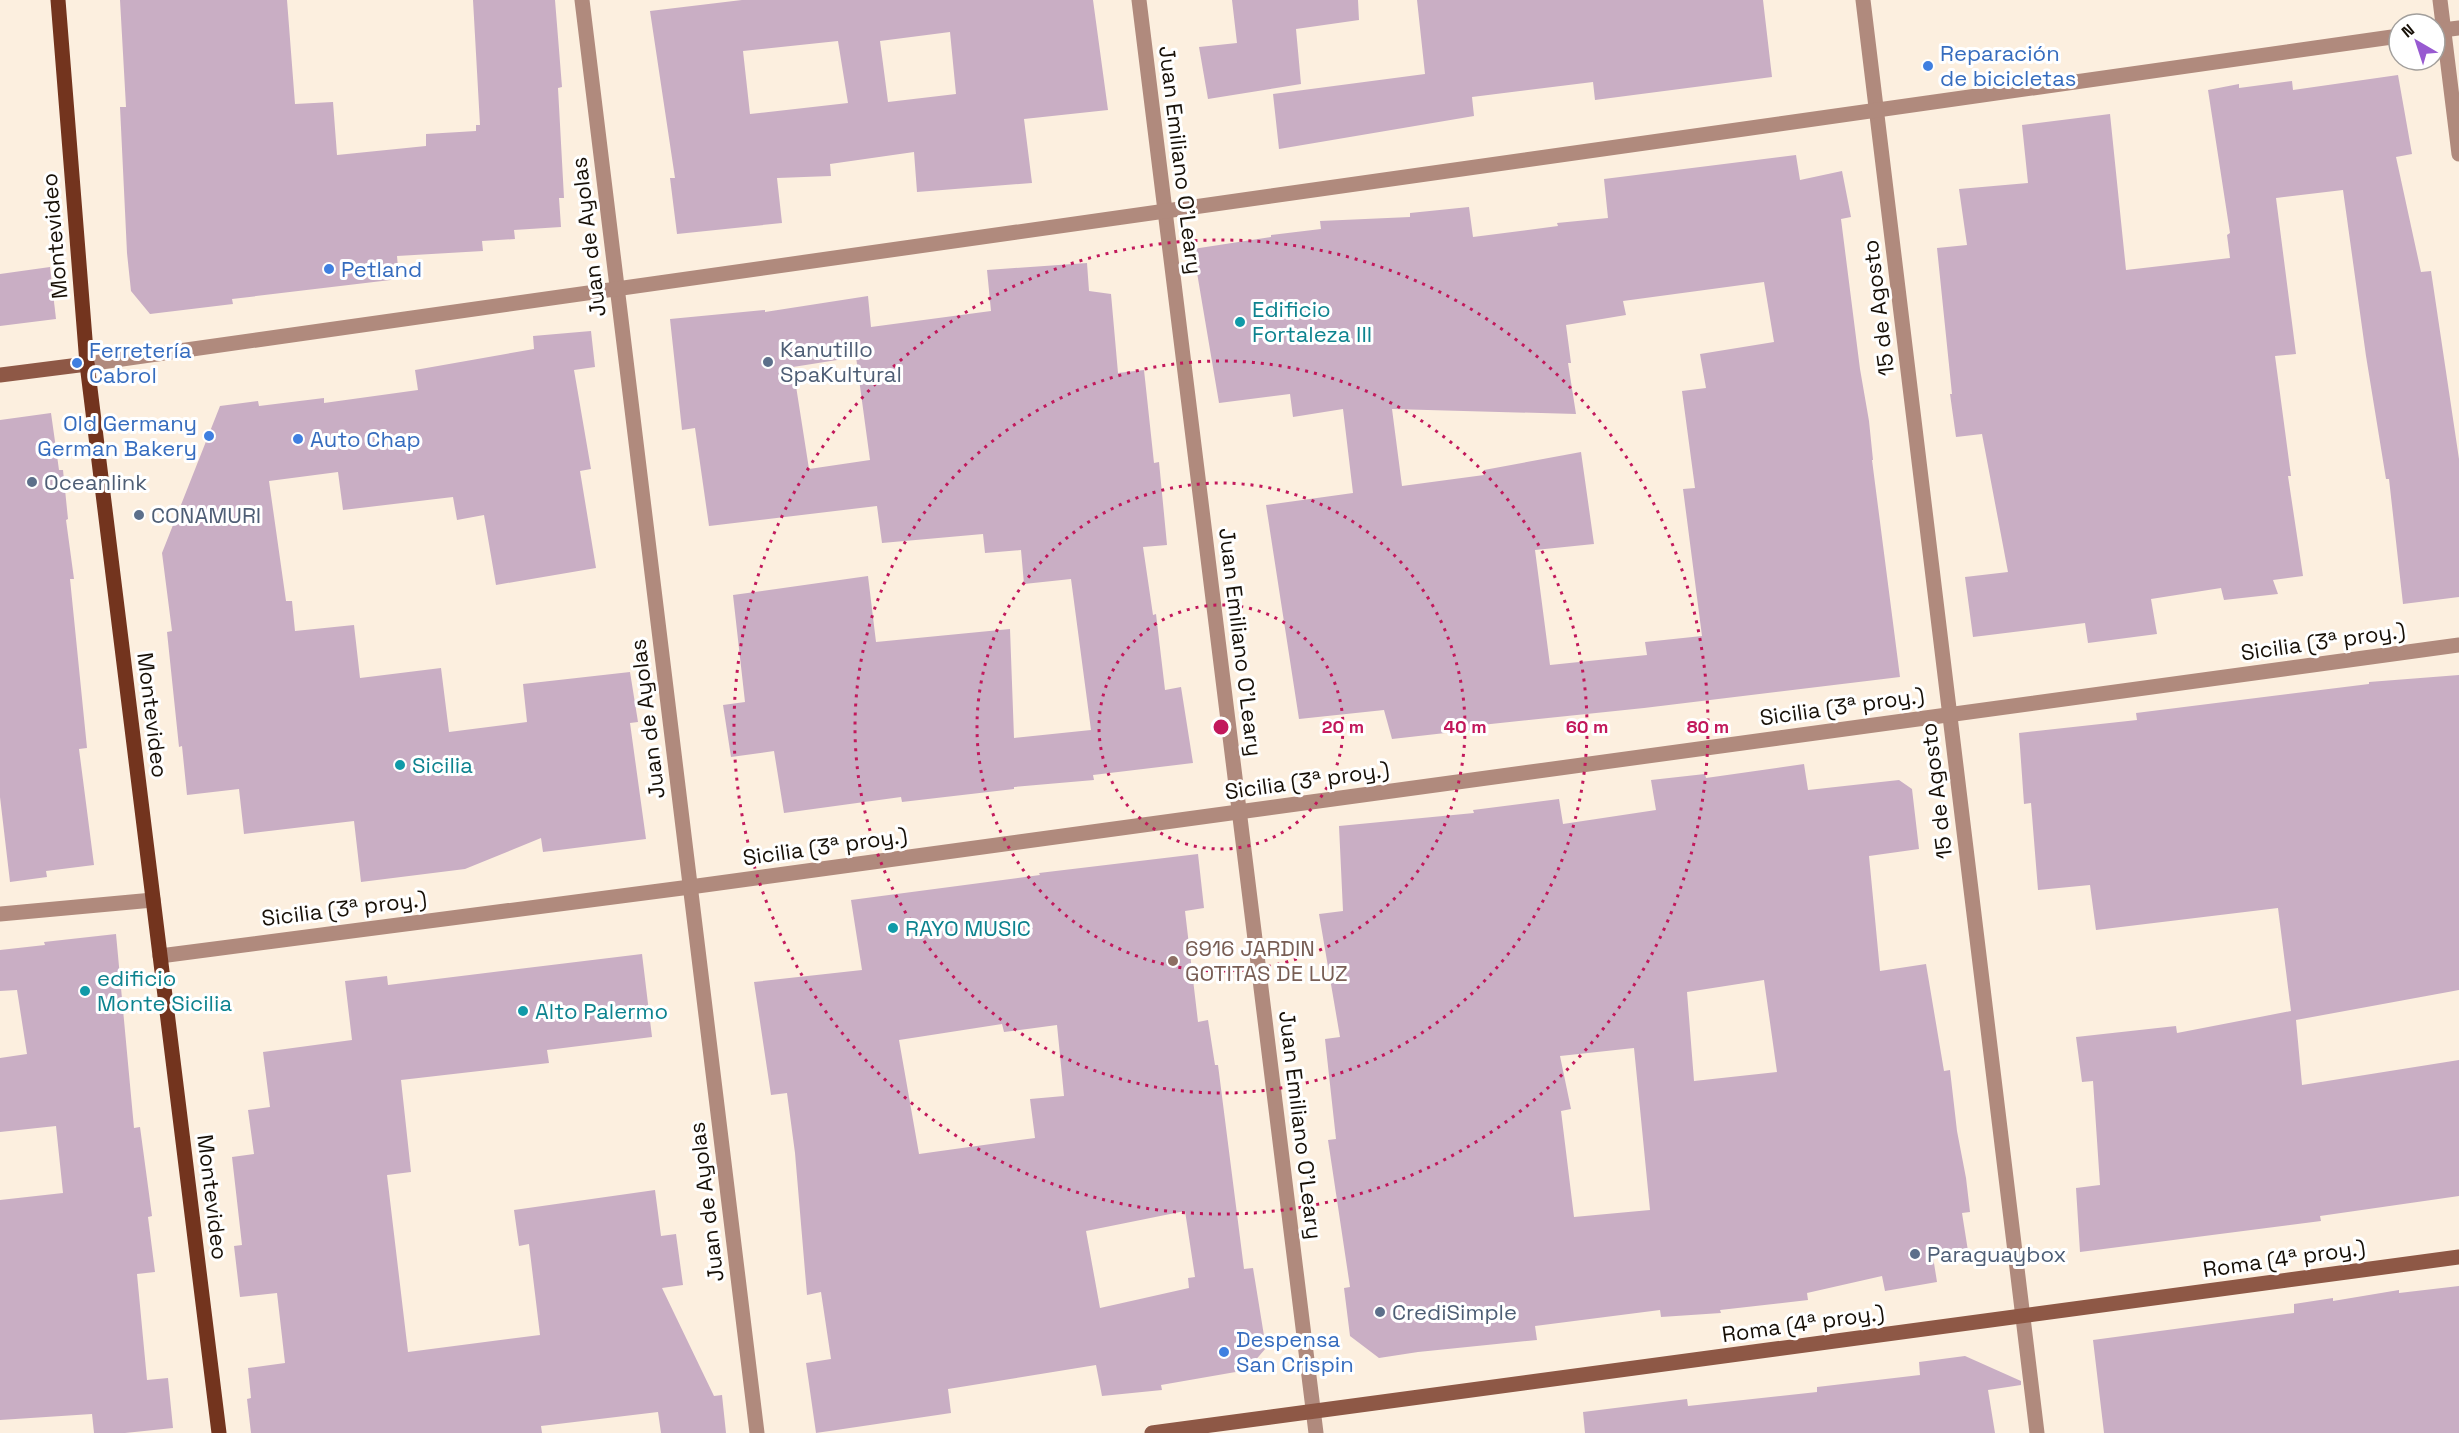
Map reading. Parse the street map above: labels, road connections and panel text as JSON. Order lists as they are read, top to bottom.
{
  "streets": {
    "main road": ["Montevideo"],
    "street": [
      "Juan Emiliano O'Leary",
      "Juan de Ayolas",
      "15 de Agosto",
      "Sicilia (3ª proy.)",
      "Roma (4ª proy.)"
    ]
  },
  "crossings": [
    ["Juan Emiliano O'Leary", "Sicilia (3ª proy.)"],
    ["Juan Emiliano O'Leary", "Roma (4ª proy.)"],
    ["Montevideo", "Sicilia (3ª proy.)"],
    ["Juan de Ayolas", "Sicilia (3ª proy.)"],
    ["15 de Agosto", "Sicilia (3ª proy.)"],
    ["15 de Agosto", "Roma (4ª proy.)"]
  ],
  "places": [
    "Reparación de bicicletas",
    "Petland",
    "Edificio Fortaleza III",
    "Kanutillo SpaKultural",
    "Ferretería Cabrol",
    "Old Germany German Bakery",
    "Auto Chap",
    "Oceanlink",
    "CONAMURI",
    "Sicilia",
    "RAYO MUSIC",
    "6916 JARDIN GOTITAS DE LUZ",
    "edificio Monte Sicilia",
    "Alto Palermo",
    "Paraguaybox",
    "CrediSimple",
    "Despensa San Crispin"
  ],
  "north": "top left",
  "rings": [
    "20 m",
    "40 m",
    "60 m",
    "80 m"
  ]
}
